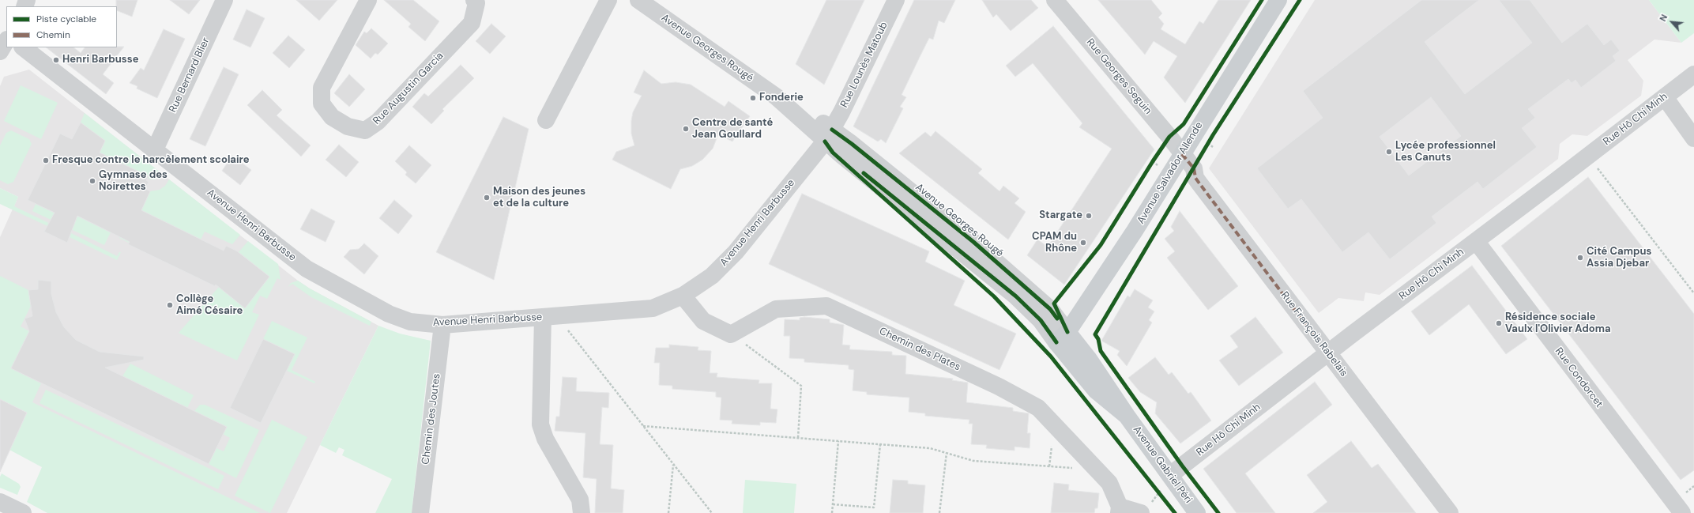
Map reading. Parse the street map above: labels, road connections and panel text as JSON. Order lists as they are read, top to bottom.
{
  "streets": {
    "main road": ["Avenue Salvador Allende", "Avenue Gabriel Péri"],
    "street": [
      "Avenue Georges Rougé",
      "Rue Lounès Matoub",
      "Rue Bernard Blier",
      "Rue Georges Seguin",
      "Rue Augustin Garcia",
      "Rue Hô Chi Minh",
      "Avenue Henri Barbusse",
      "Rue François Rabelais",
      "Chemin des Plates",
      "Rue Condorcet",
      "Chemin des Joutes"
    ]
  },
  "crossings": [
    ["Avenue Georges Rougé", "Rue Lounès Matoub"],
    ["Avenue Georges Rougé", "Avenue Salvador Allende"],
    ["Avenue Georges Rougé", "Avenue Henri Barbusse"],
    ["Avenue Georges Rougé", "Avenue Gabriel Péri"],
    ["Rue Lounès Matoub", "Avenue Henri Barbusse"],
    ["Rue Bernard Blier", "Avenue Henri Barbusse"],
    ["Rue Georges Seguin", "Avenue Salvador Allende"],
    ["Rue Georges Seguin", "Rue François Rabelais"],
    ["Rue Hô Chi Minh", "Rue François Rabelais"],
    ["Rue Hô Chi Minh", "Rue Condorcet"],
    ["Rue Hô Chi Minh", "Avenue Gabriel Péri"],
    ["Avenue Salvador Allende", "Rue François Rabelais"],
    ["Avenue Salvador Allende", "Avenue Gabriel Péri"],
    ["Avenue Henri Barbusse", "Chemin des Joutes"]
  ],
  "places": [
    "Henri Barbusse",
    "Fonderie",
    "Centre de santé Jean Goullard",
    "Lycée professionnel Les Canuts",
    "Fresque contre le harcèlement scolaire",
    "Gymnase des Noirettes",
    "Maison des jeunes et de la culture",
    "Stargate",
    "CPAM du Rhône",
    "Cité Campus Assia Djebar",
    "Collège Aimé Césaire",
    "Résidence sociale Vaulx l'Olivier Adoma"
  ],
  "legend": ["Piste cyclable", "Chemin"],
  "north": "top left"
}
